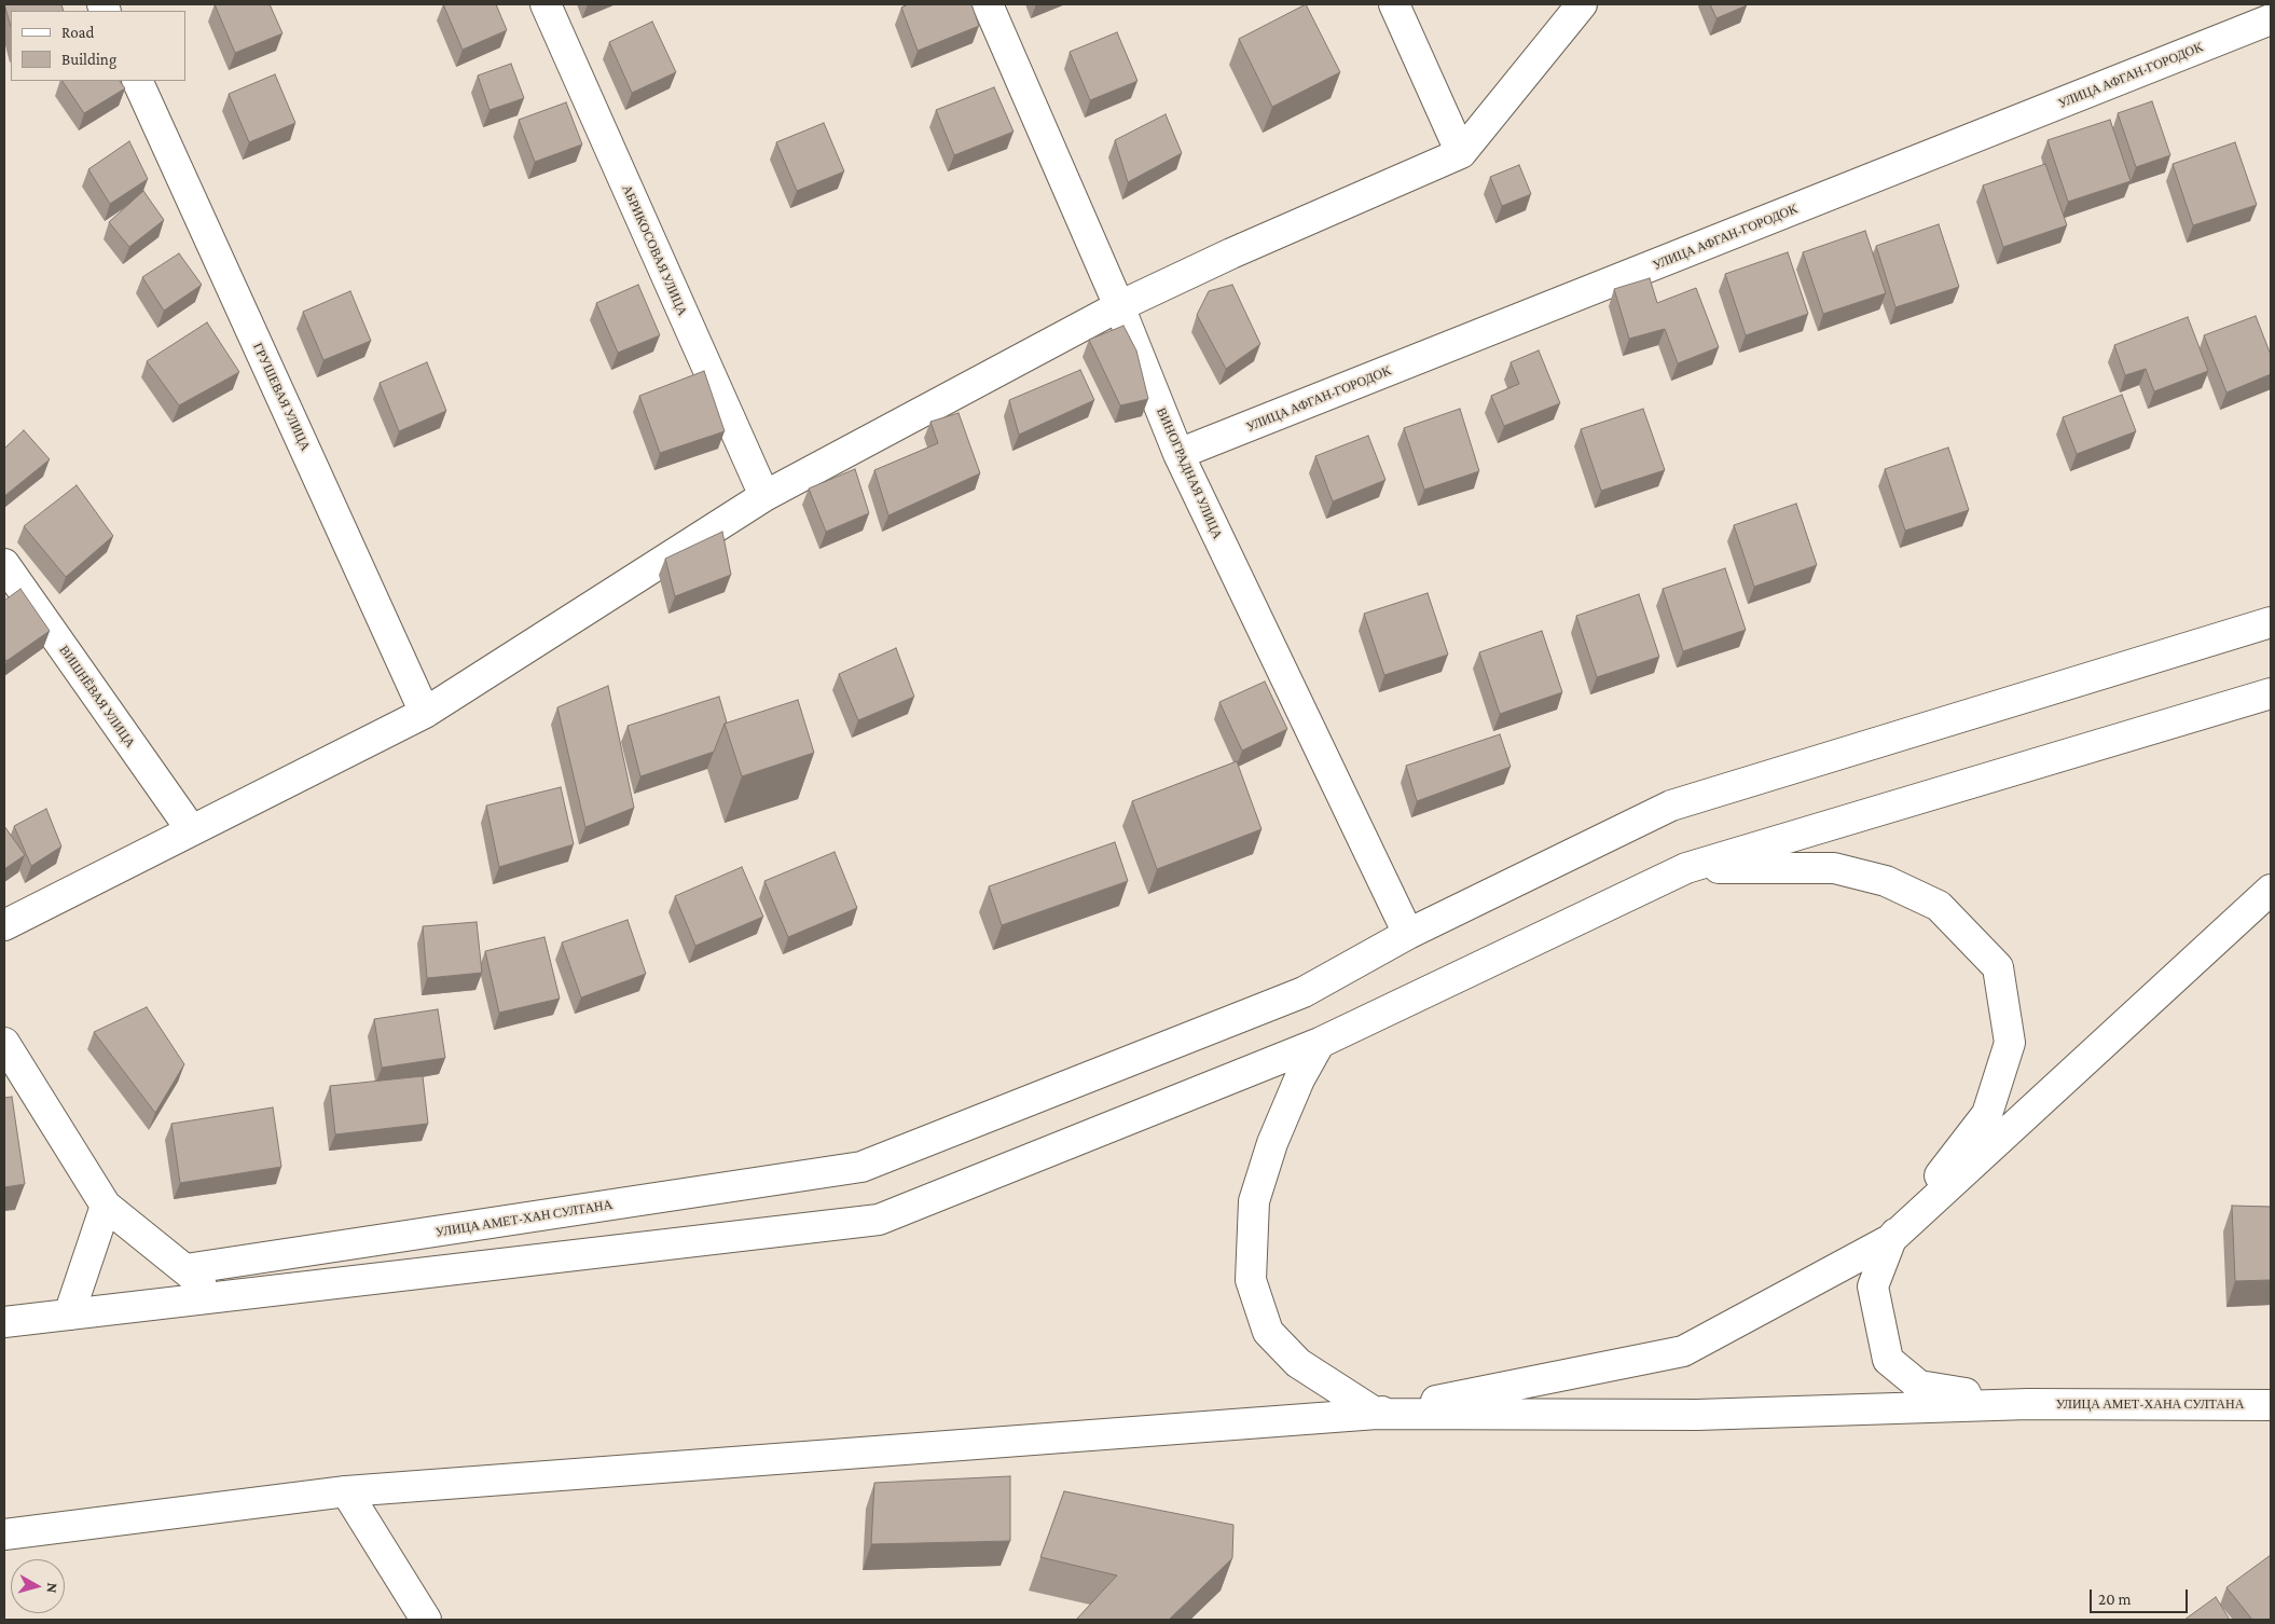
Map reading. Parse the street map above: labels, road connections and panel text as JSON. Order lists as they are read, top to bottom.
{
  "streets": {
    "street": [
      "УЛИЦА АФГАН-ГОРОДОК",
      "АБРИКОСОВАЯ УЛИЦА",
      "ГРУШЕВАЯ УЛИЦА",
      "ВИНОГРАДНАЯ УЛИЦА",
      "ВИШНЁВАЯ УЛИЦА",
      "УЛИЦА АМЕТ-ХАН СУЛТАНА",
      "УЛИЦА АМЕТ-ХАНА СУЛТАНА"
    ]
  },
  "crossings": [
    ["УЛИЦА АФГАН-ГОРОДОК", "ВИНОГРАДНАЯ УЛИЦА"],
    ["ВИНОГРАДНАЯ УЛИЦА", "УЛИЦА АМЕТ-ХАН СУЛТАНА"]
  ],
  "legend": ["Road", "Building"],
  "scale_bar": "20 m",
  "north": "right"
}
